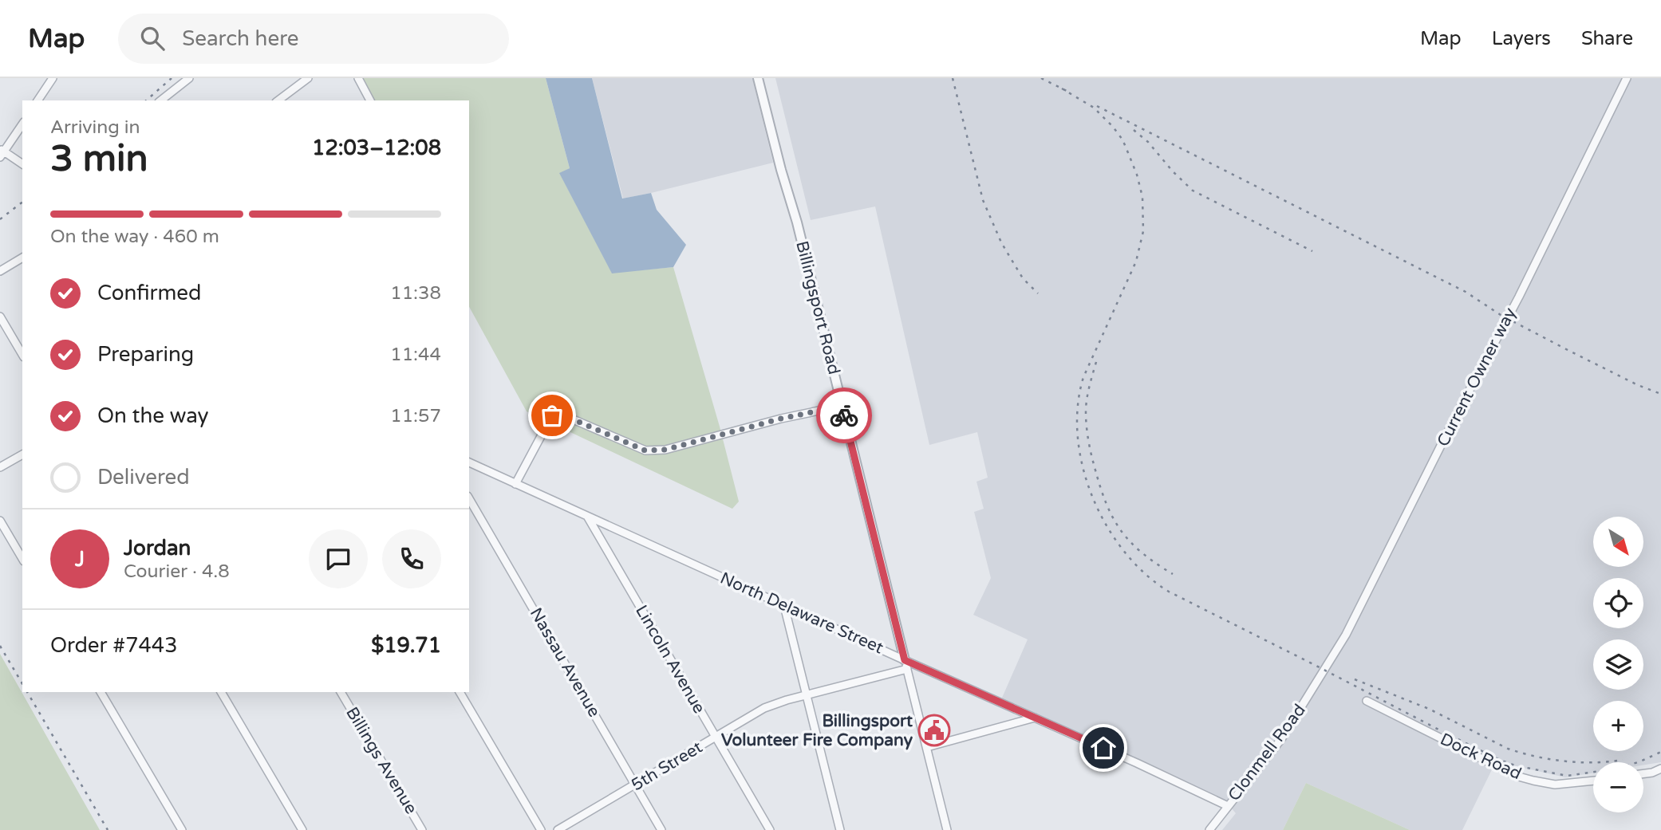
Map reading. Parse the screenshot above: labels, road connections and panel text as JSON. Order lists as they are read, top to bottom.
{
  "streets": {
    "street": [
      "Billingsport Road",
      "Current Owner way",
      "North Delaware Street",
      "Lincoln Avenue",
      "Nassau Avenue",
      "Clonmell Road",
      "Dock Road",
      "Billings Avenue",
      "5th Street"
    ]
  },
  "crossings": [
    ["Billingsport Road", "North Delaware Street"],
    ["Billingsport Road", "5th Street"],
    ["Current Owner way", "Clonmell Road"],
    ["North Delaware Street", "Lincoln Avenue"],
    ["North Delaware Street", "Clonmell Road"],
    ["North Delaware Street", "5th Street"],
    ["Lincoln Avenue", "5th Street"],
    ["Nassau Avenue", "5th Street"]
  ],
  "places": {
    "public building": ["Billingsport Volunteer Fire Company"]
  },
  "north": "bottom right",
  "page": {
    "header": "Map",
    "search": "Search here",
    "nav": ["Map", "Layers", "Share"],
    "heading": ["3 min", "Arriving in", "12:03–12:08"],
    "panel": [
      "Jordan",
      "Courier · 4.8",
      "Order #7443",
      "$19.71"
    ],
    "bar": "On the way · 460 m",
    "list": [
      ["Confirmed", "11:38"],
      ["Preparing", "11:44"],
      ["On the way", "11:57"],
      "Delivered"
    ],
    "map_buttons": ["+", "−"],
    "round": "J"
  }
}
